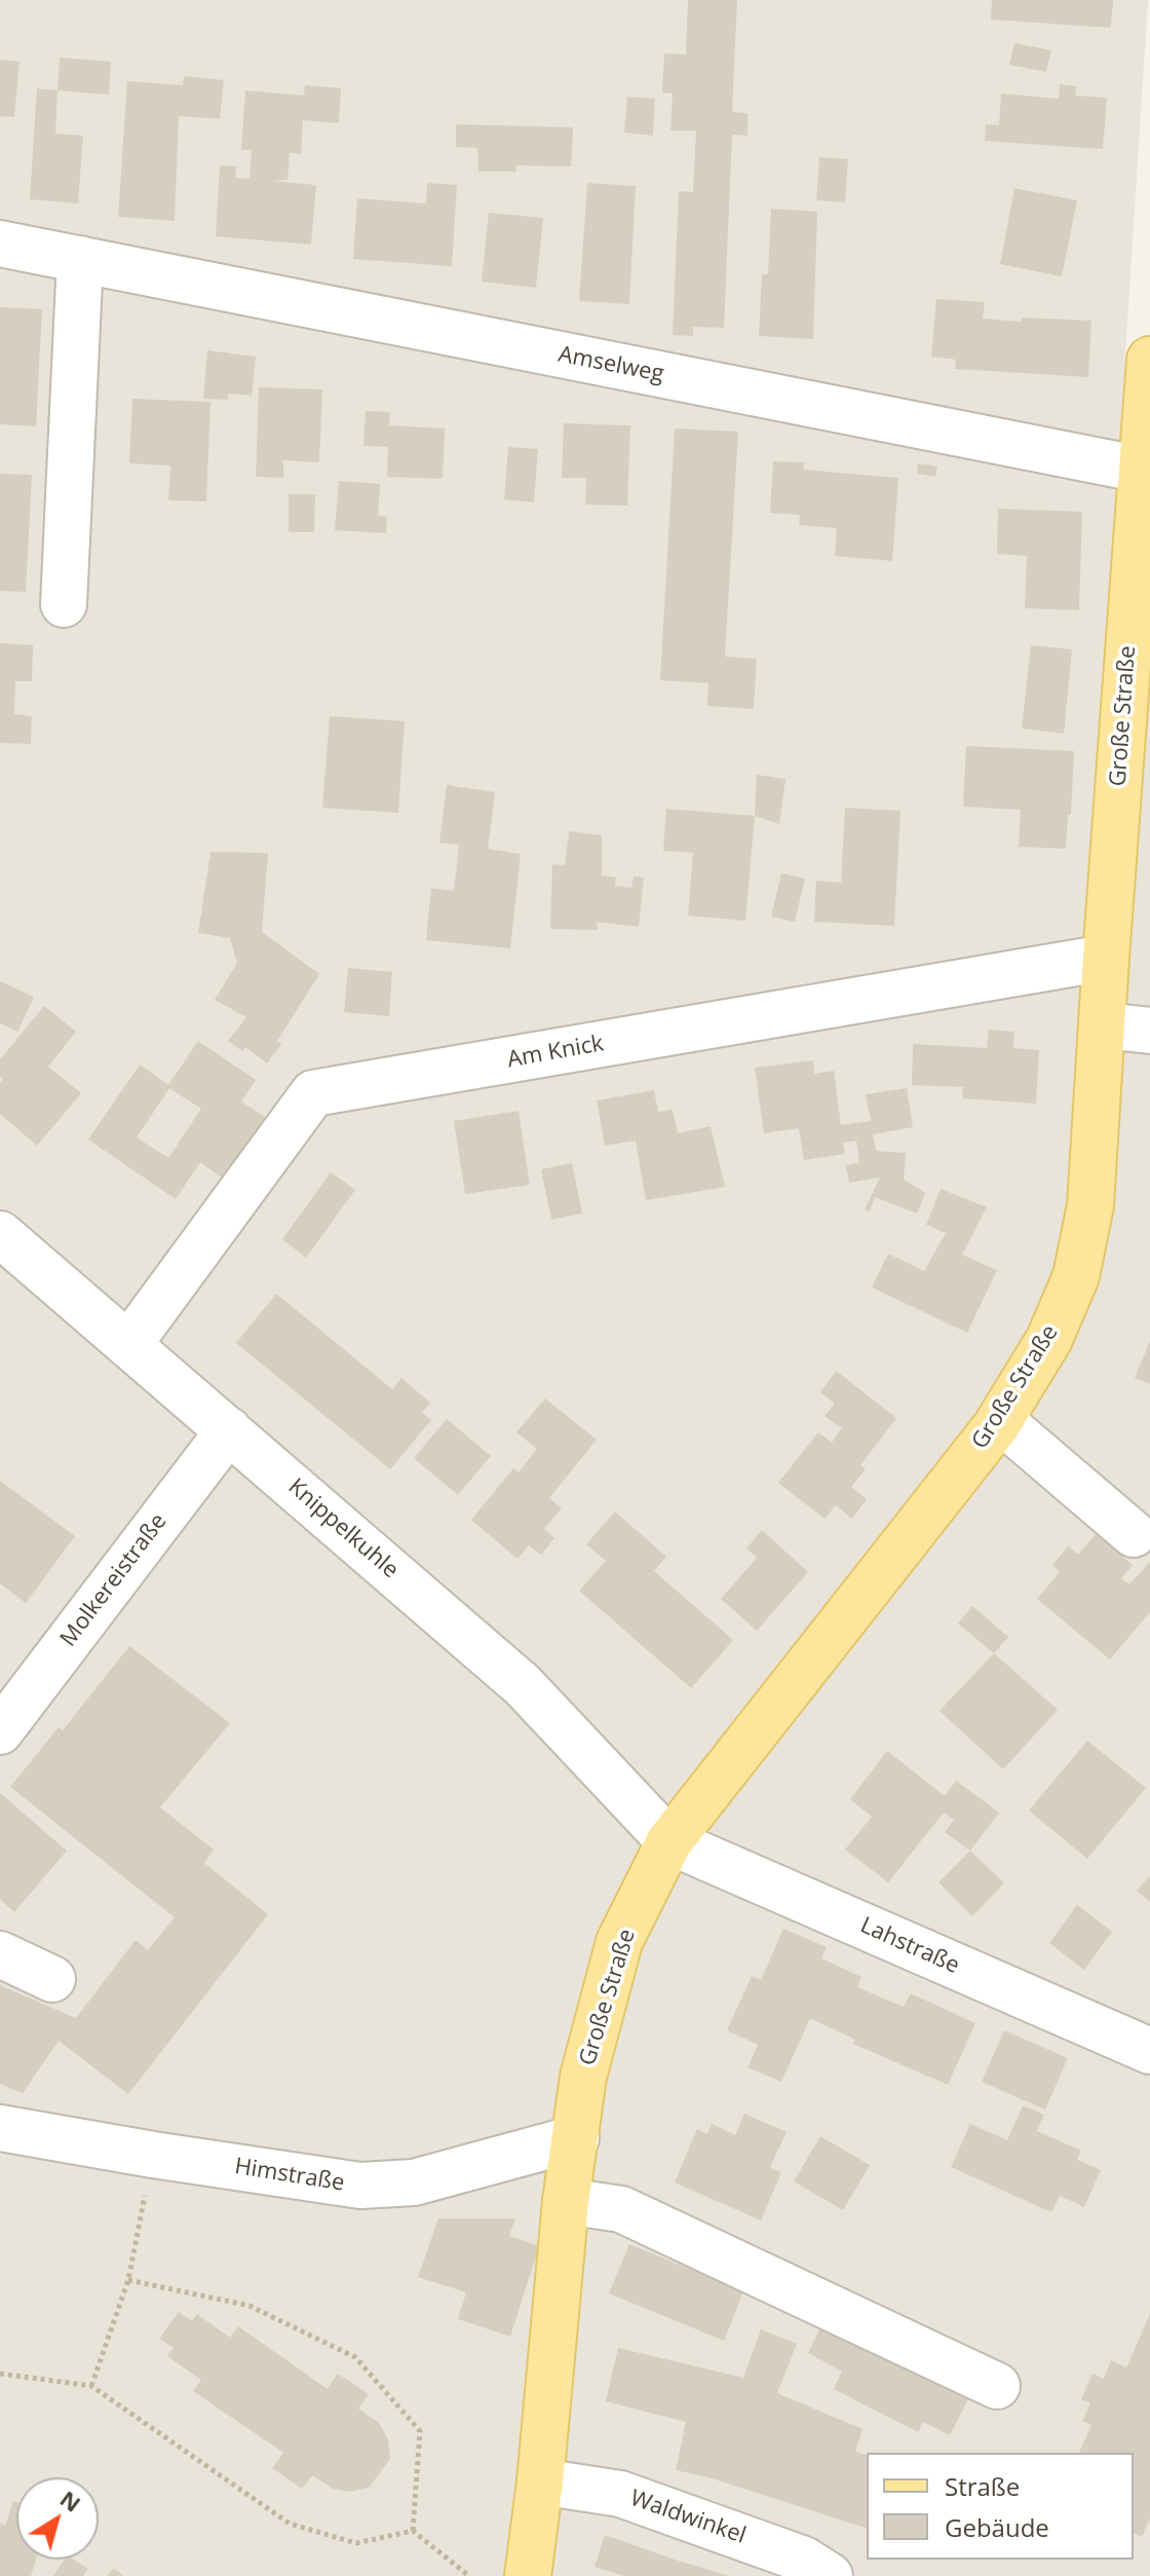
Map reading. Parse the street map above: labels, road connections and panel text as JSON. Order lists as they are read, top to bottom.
{
  "streets": {
    "main road": ["Große Straße"],
    "street": [
      "Amselweg",
      "Am Knick",
      "Knippelkuhle",
      "Molkereistraße",
      "Lahstraße",
      "Himstraße",
      "Waldwinkel"
    ]
  },
  "crossings": [
    ["Amselweg", "Große Straße"],
    ["Große Straße", "Am Knick"],
    ["Große Straße", "Knippelkuhle"],
    ["Große Straße", "Lahstraße"],
    ["Große Straße", "Himstraße"],
    ["Große Straße", "Waldwinkel"],
    ["Am Knick", "Knippelkuhle"],
    ["Knippelkuhle", "Molkereistraße"],
    ["Knippelkuhle", "Lahstraße"]
  ],
  "legend": ["Straße", "Gebäude"],
  "north": "top right"
}
